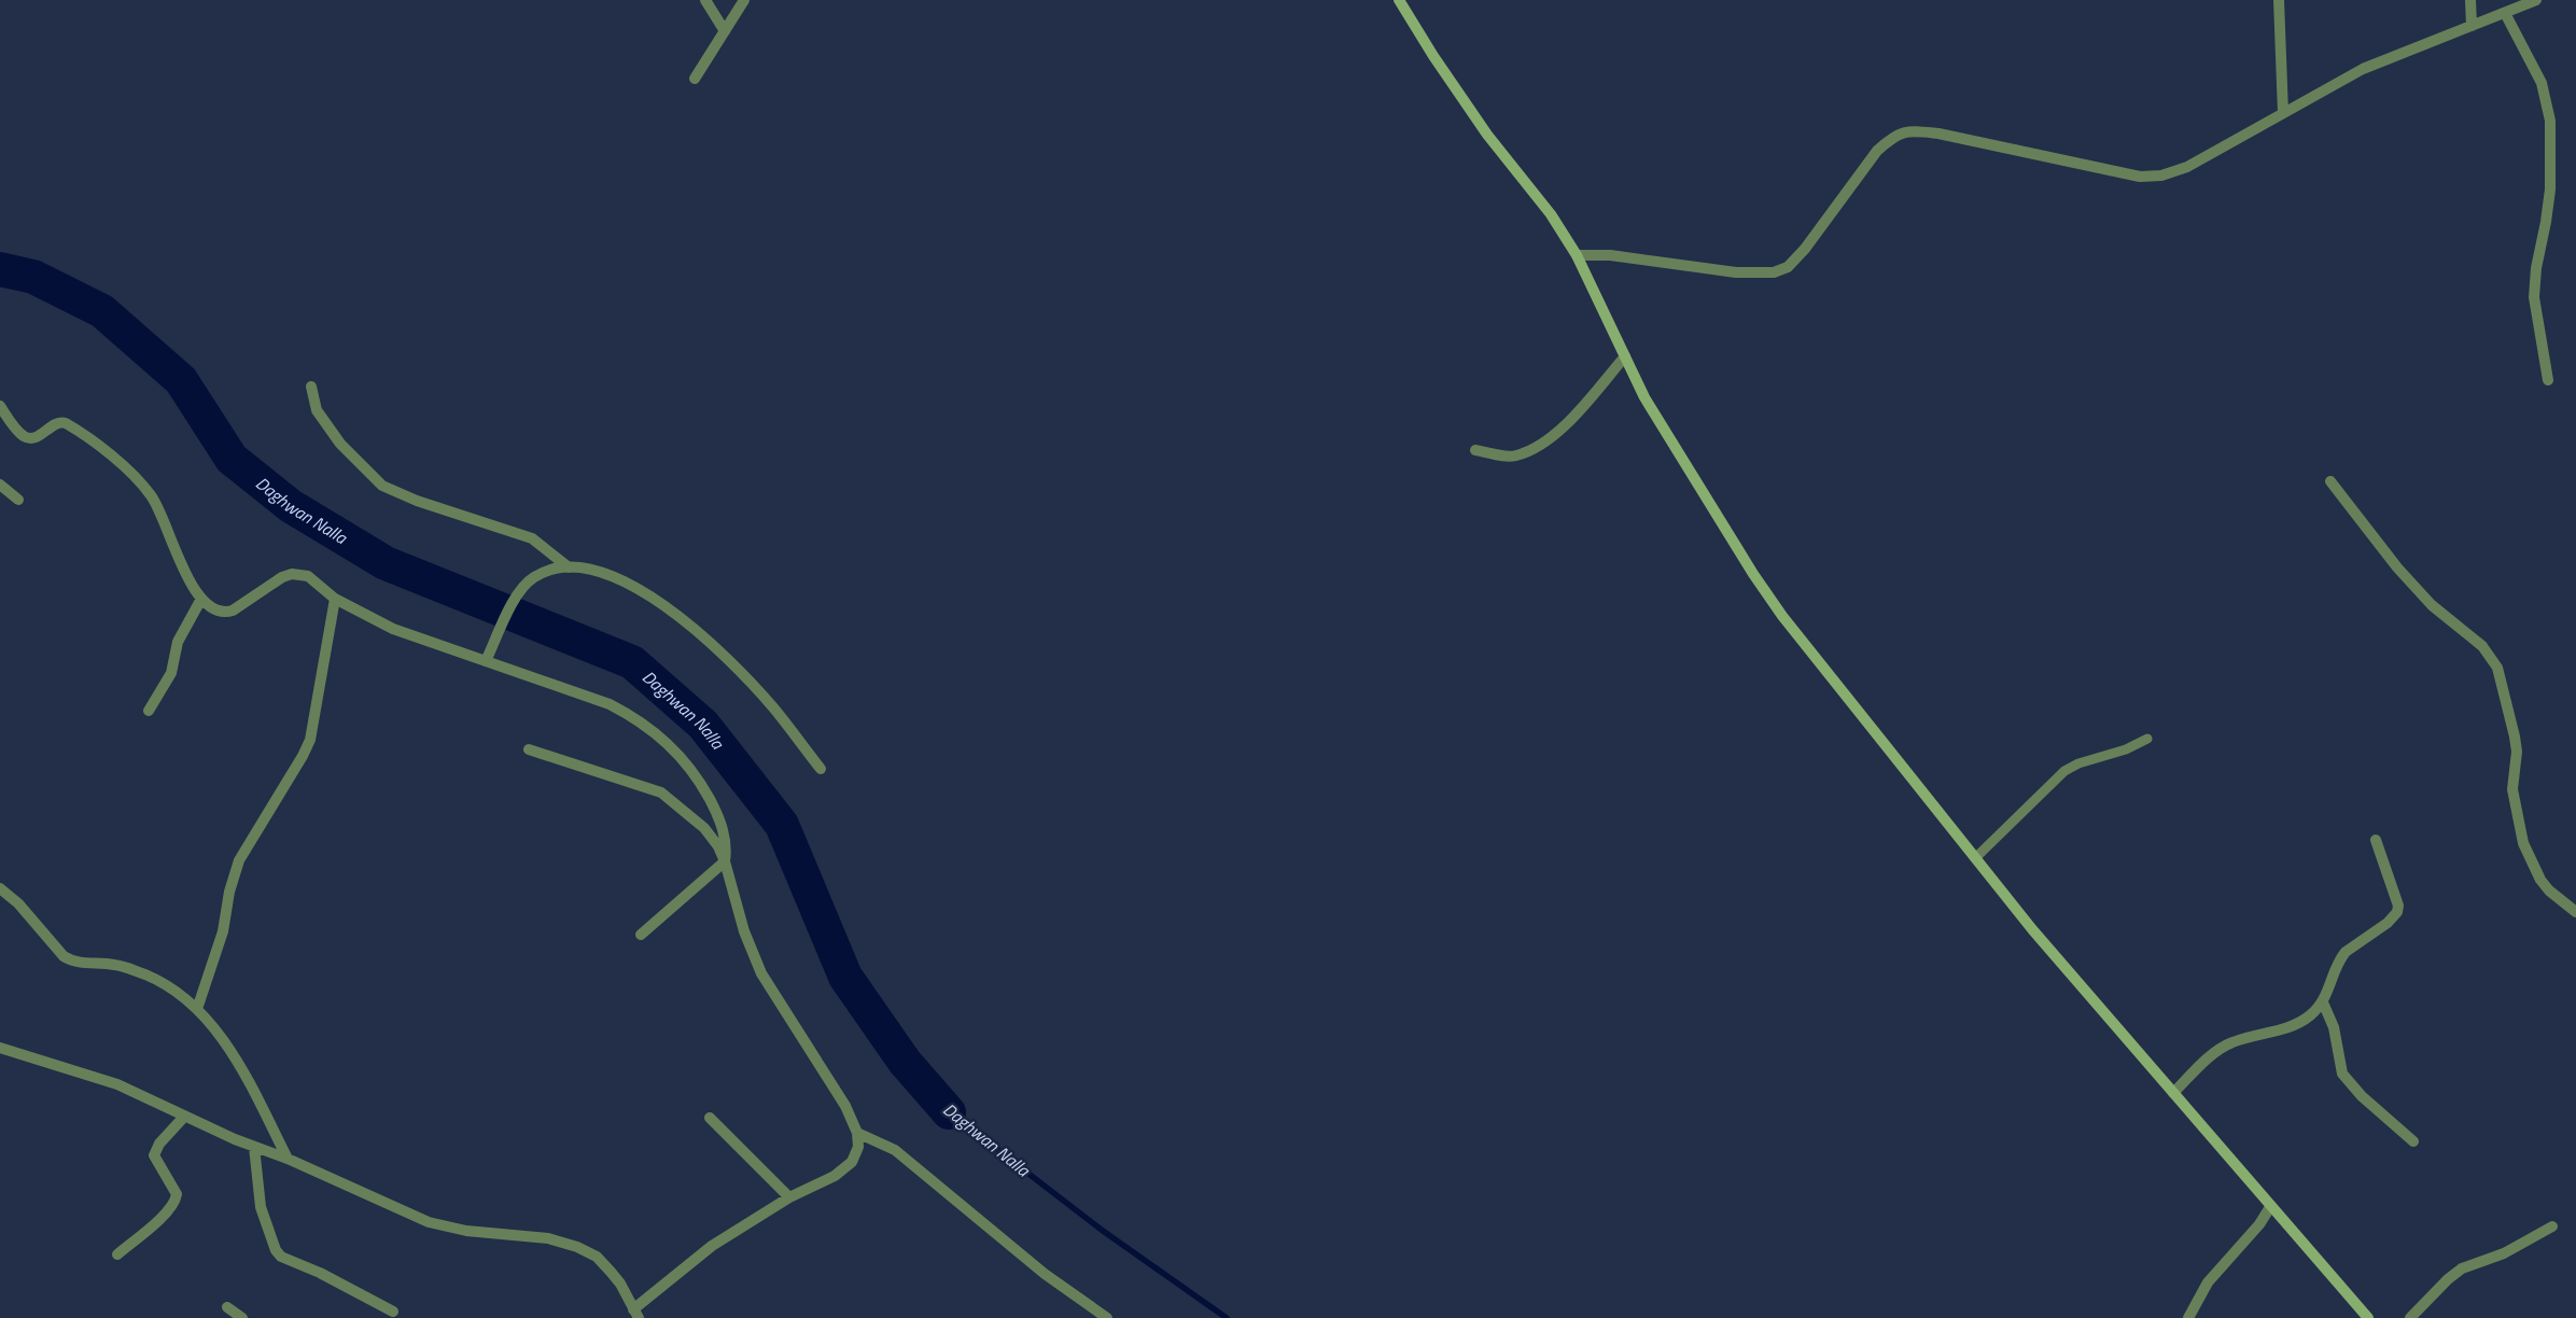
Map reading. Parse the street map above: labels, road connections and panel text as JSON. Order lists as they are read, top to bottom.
{
  "water": ["Daghwan Nalla"]
}
